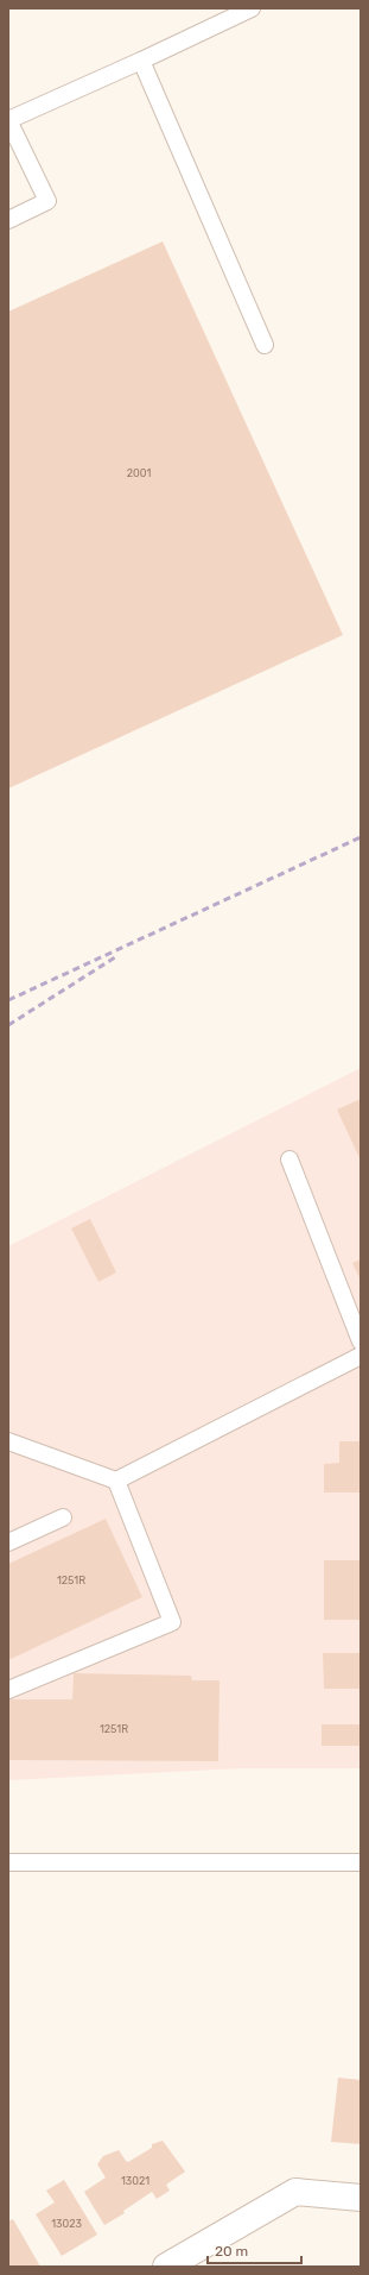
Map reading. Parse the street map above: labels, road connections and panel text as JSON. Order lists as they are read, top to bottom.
{
  "house_numbers": [
    "2001",
    "1251R",
    "1251R",
    "13021",
    "13023"
  ],
  "scale_bar": "20 m"
}
